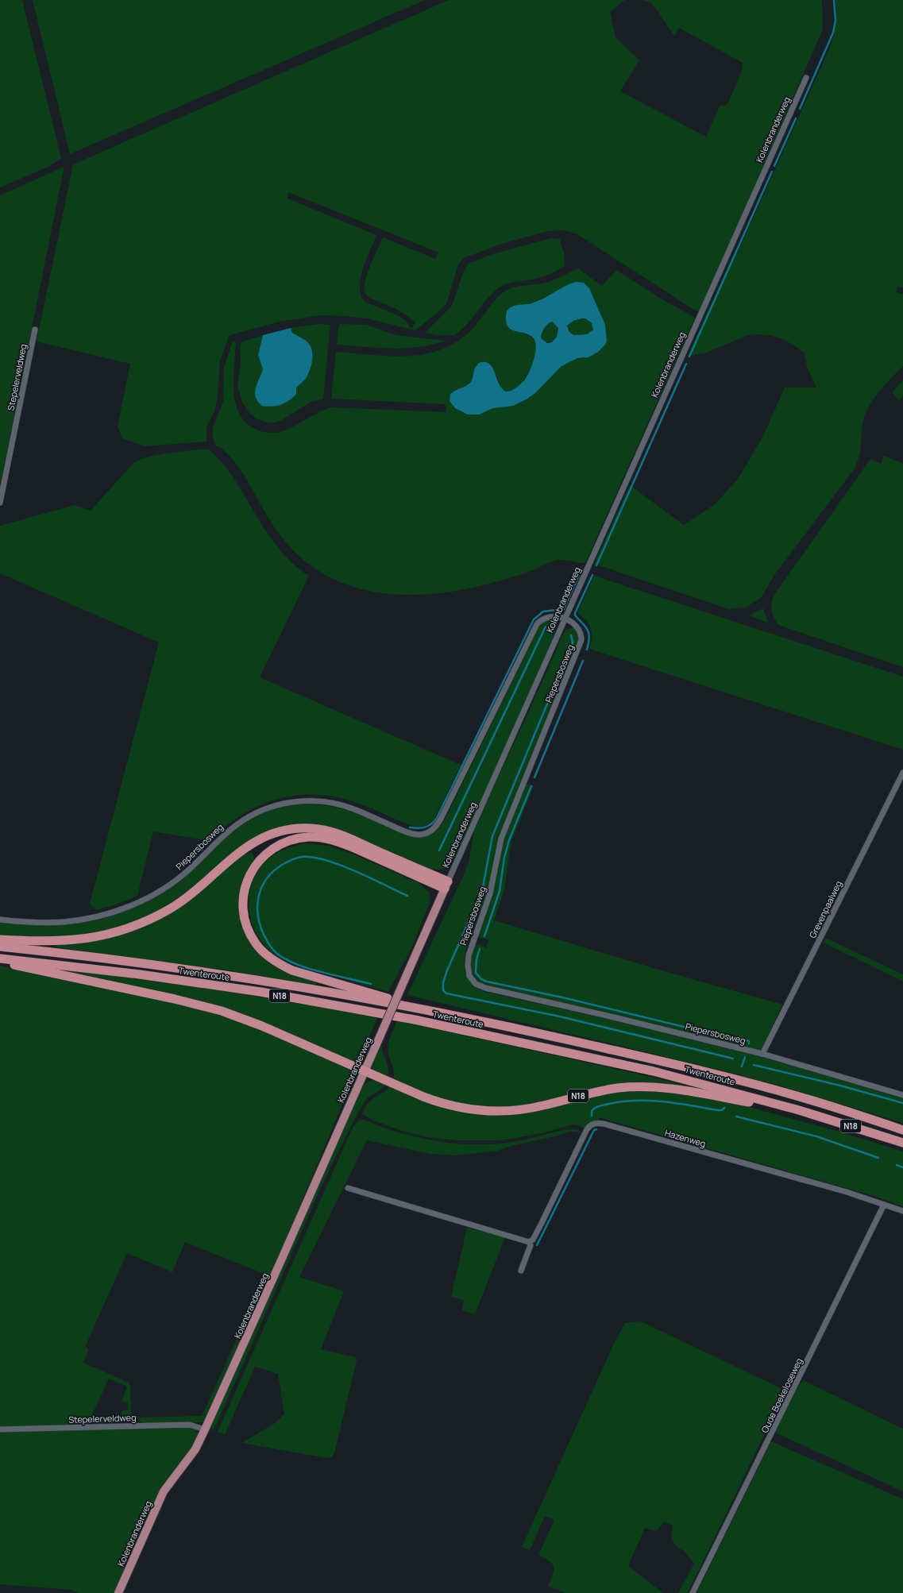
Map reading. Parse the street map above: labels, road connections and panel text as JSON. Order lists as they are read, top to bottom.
{
  "streets": {
    "highway": ["Twenteroute", "N18"],
    "main road": ["Kolenbranderweg"],
    "street": [
      "Stepelerveldweg",
      "Piepersbosweg",
      "Grevenpaalweg",
      "Hazenweg",
      "Oude Boekeloseweg"
    ]
  },
  "crossings": [
    ["Kolenbranderweg", "Stepelerveldweg"],
    ["Kolenbranderweg", "Piepersbosweg"],
    ["Kolenbranderweg", "N18"],
    ["Piepersbosweg", "Grevenpaalweg"],
    ["Twenteroute", "N18"],
    ["Hazenweg", "Oude Boekeloseweg"]
  ]
}
